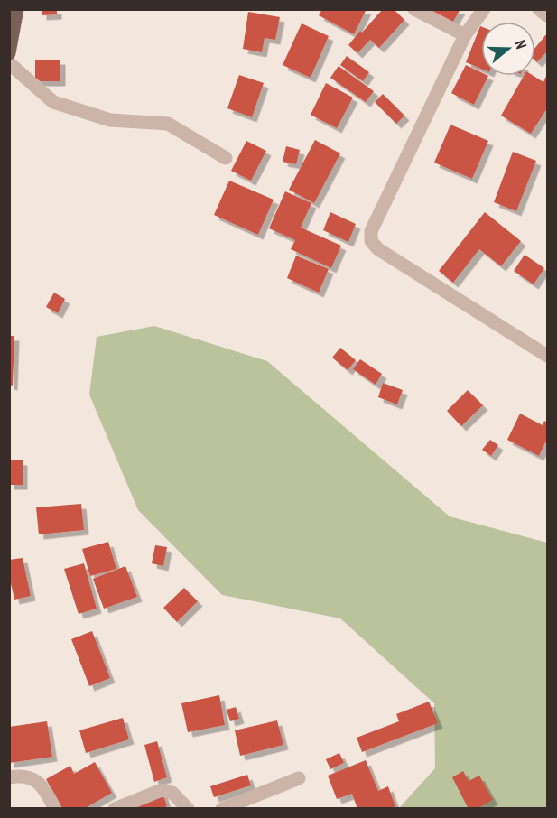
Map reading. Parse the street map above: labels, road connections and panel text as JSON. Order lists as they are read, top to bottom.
{
  "north": "right"
}
